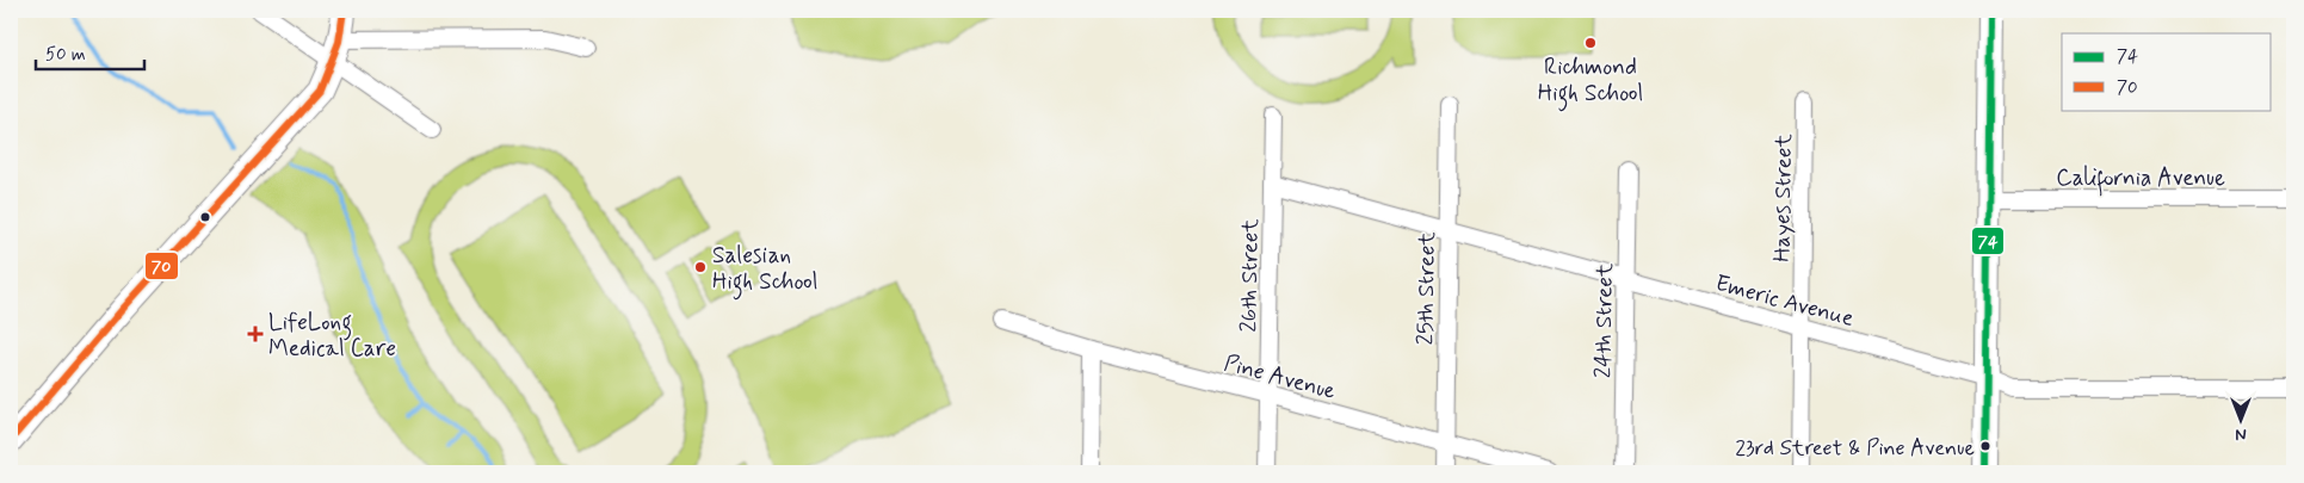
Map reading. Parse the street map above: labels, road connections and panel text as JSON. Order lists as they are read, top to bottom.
{
  "streets": {
    "street": [
      "California Avenue",
      "Hayes Street",
      "26th Street",
      "25th Street",
      "Emeric Avenue",
      "24th Street",
      "Pine Avenue"
    ]
  },
  "crossings": [
    ["Hayes Street", "Emeric Avenue"],
    ["26th Street", "Emeric Avenue"],
    ["26th Street", "Pine Avenue"],
    ["25th Street", "Emeric Avenue"],
    ["25th Street", "Pine Avenue"],
    ["Emeric Avenue", "24th Street"]
  ],
  "places": {
    "other": ["Richmond High School", "Salesian High School", "23rd Street & Pine Avenue"],
    "health": ["LifeLong Medical Care"]
  },
  "lines": ["transit line 74", "transit line 70"],
  "legend": ["74", "70"],
  "scale_bar": "50 m",
  "north": "bottom"
}
